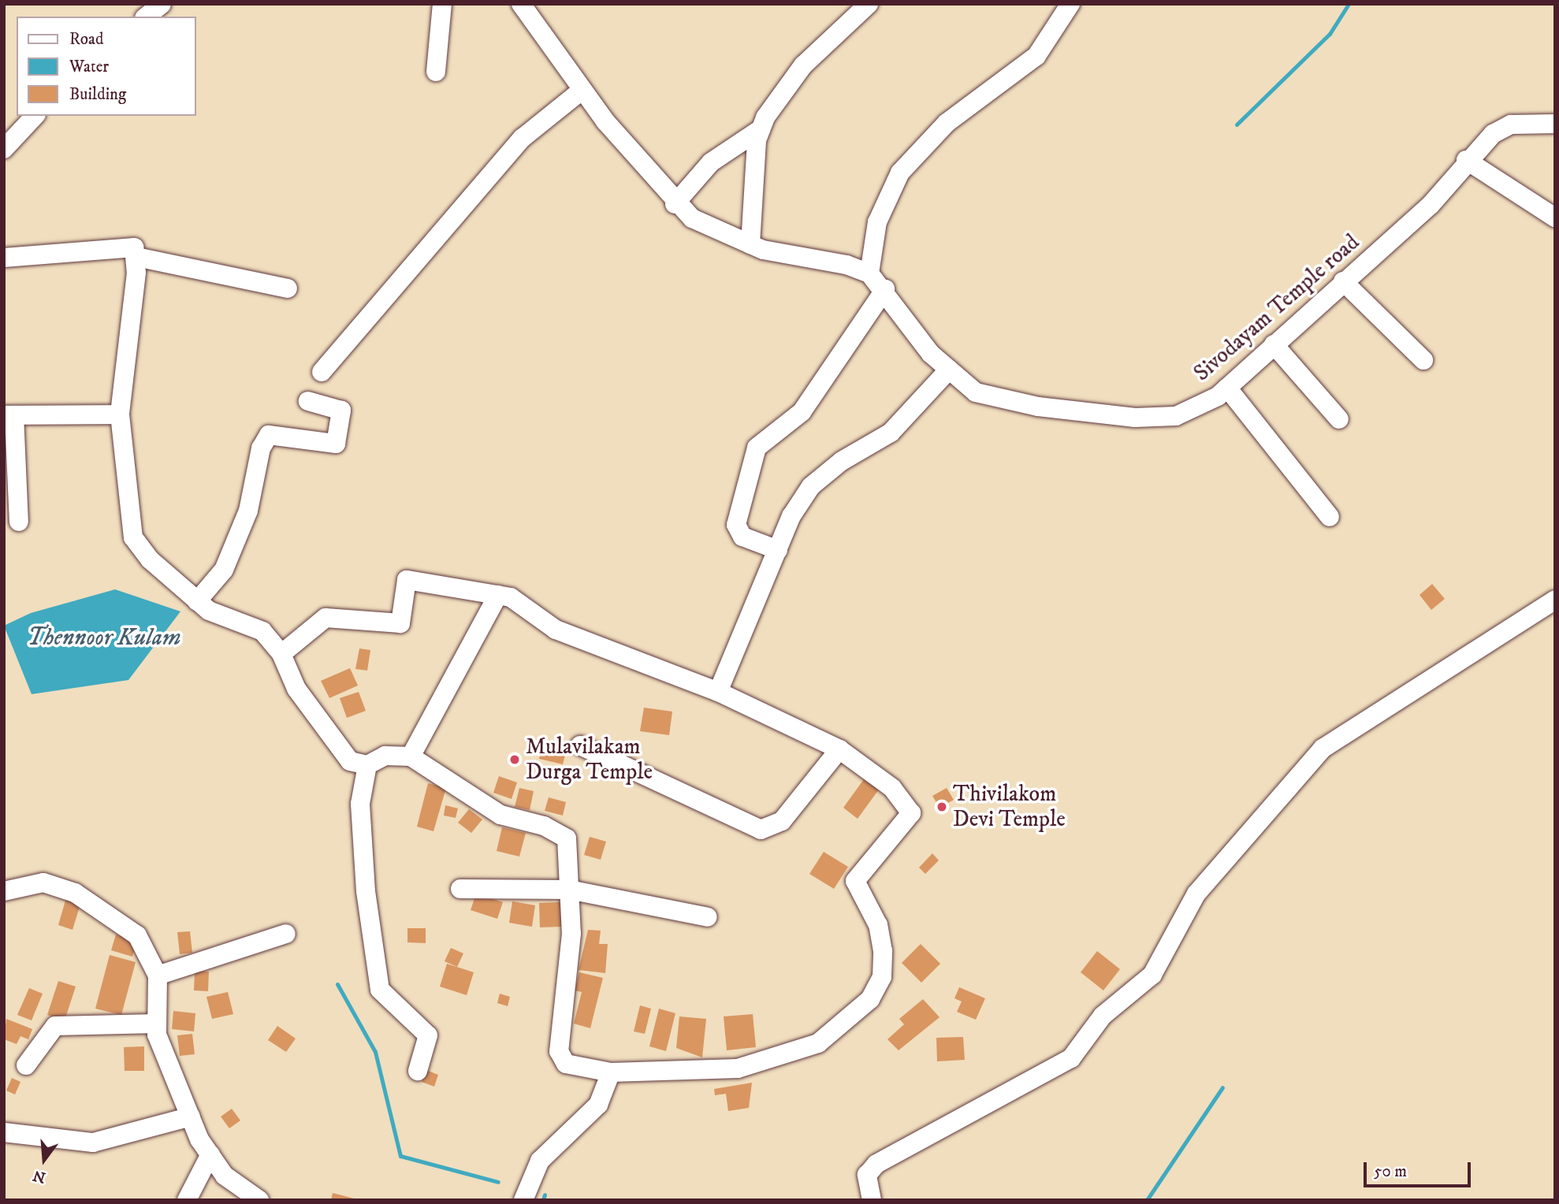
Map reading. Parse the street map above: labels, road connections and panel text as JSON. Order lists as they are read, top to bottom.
{
  "streets": {
    "street": ["Sivodayam Temple road"]
  },
  "water": ["Thennoor Kulam"],
  "places": ["Mulavilakam Durga Temple", "Thivilakom Devi Temple"],
  "legend": ["Road", "Water", "Building"],
  "scale_bar": "50 m",
  "north": "bottom"
}
